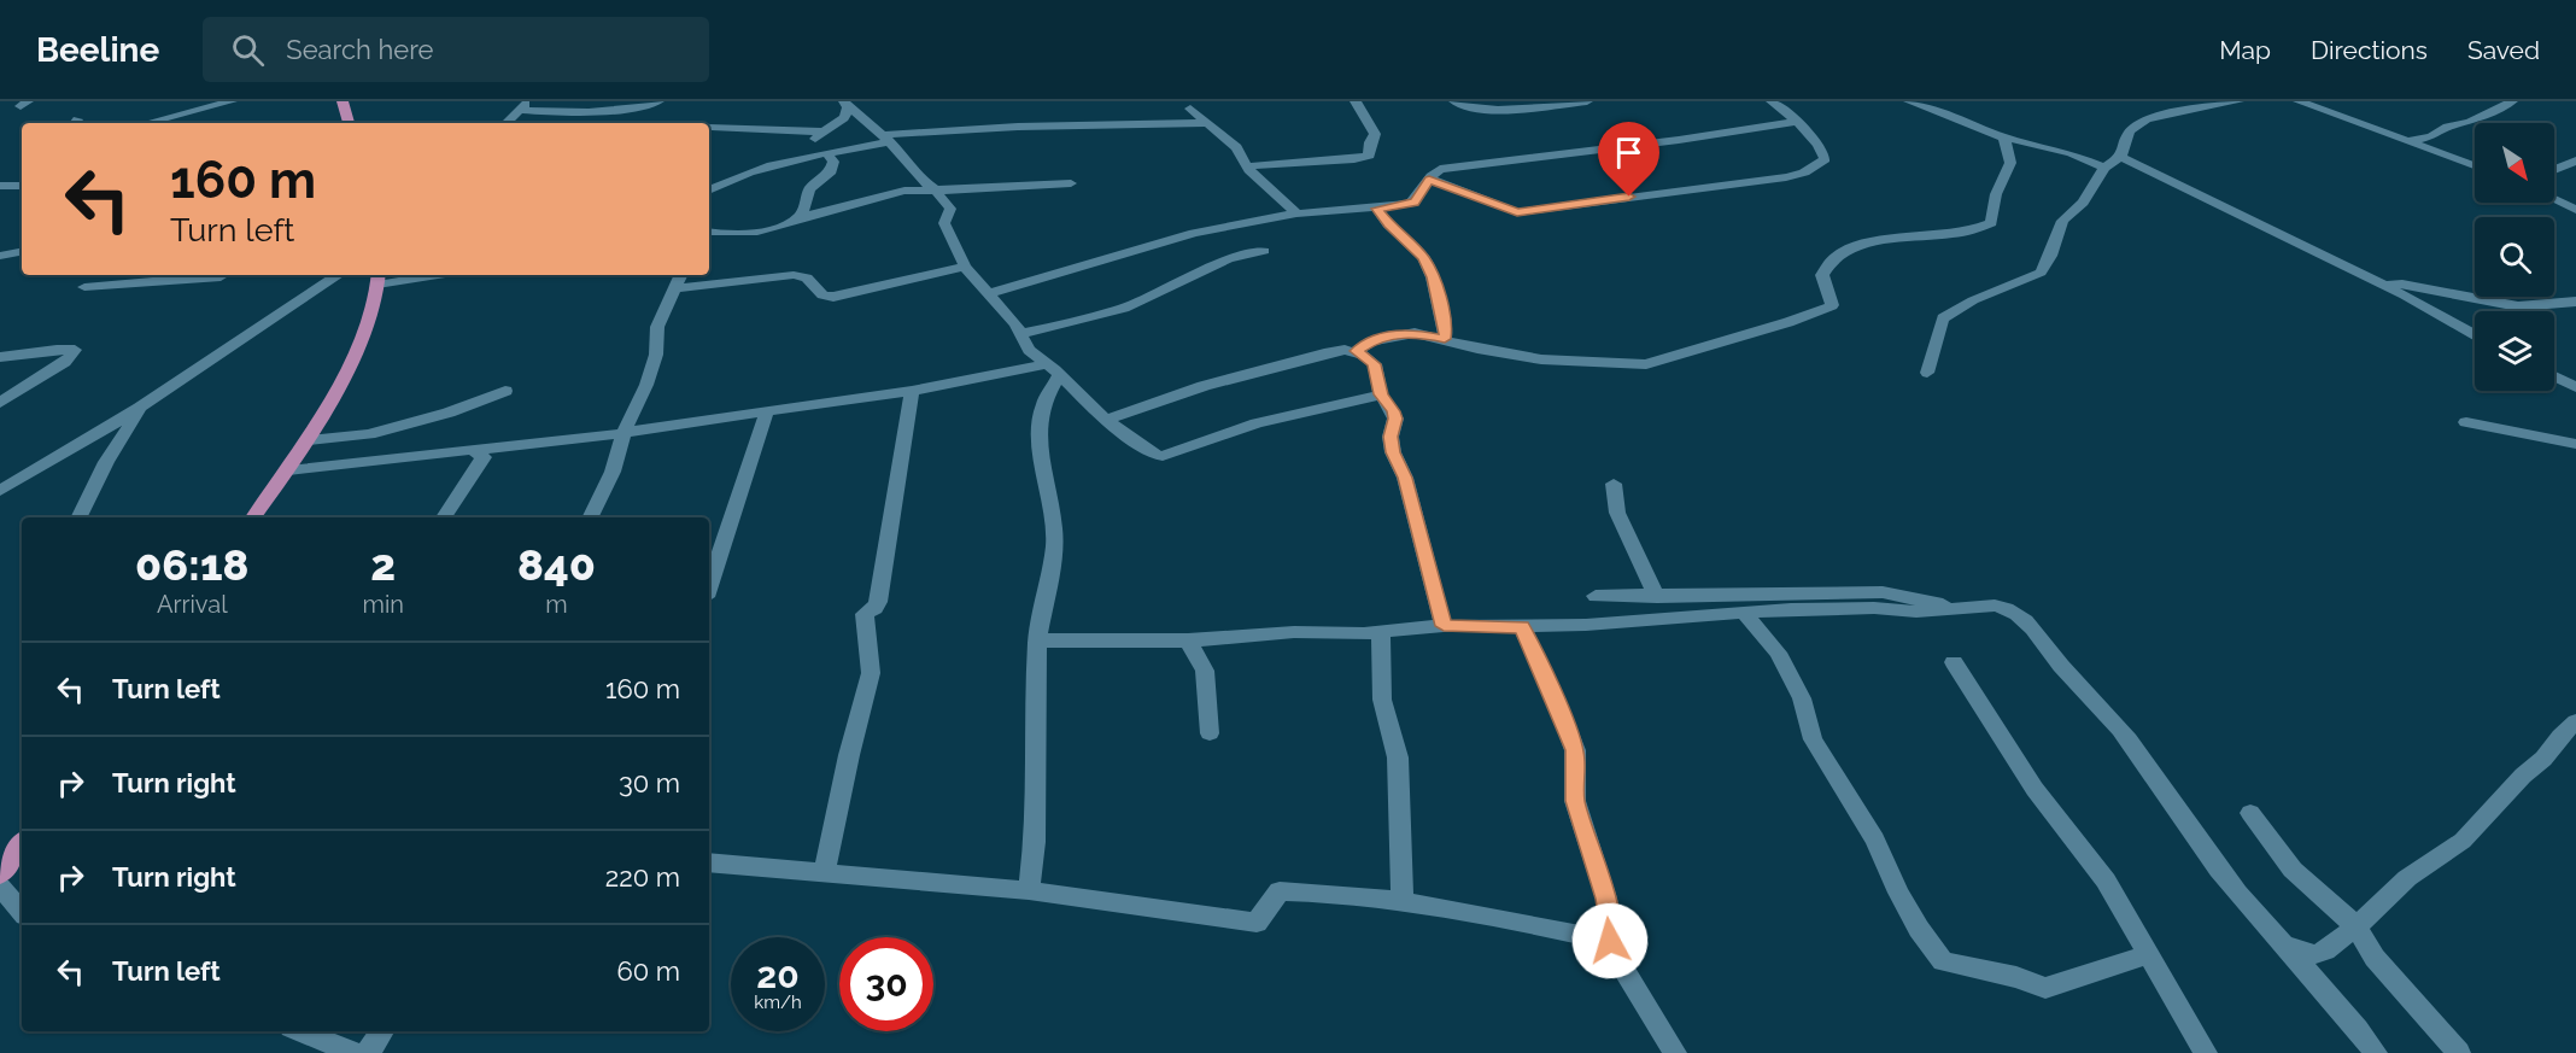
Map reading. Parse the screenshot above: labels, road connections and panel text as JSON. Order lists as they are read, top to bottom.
{
  "north": "bottom right",
  "page": {
    "header": "Beeline",
    "search": "Search here",
    "nav": ["Map", "Directions", "Saved"],
    "turn": ["160 m", "Turn left"],
    "eta": [
      "06:18",
      "Arrival",
      "2",
      "min",
      "840",
      "m"
    ],
    "list": [
      {
        "name": "Turn left",
        "value": "160 m"
      },
      {
        "name": "Turn right",
        "value": "30 m"
      },
      {
        "name": "Turn right",
        "value": "220 m"
      },
      {
        "name": "Turn left",
        "value": "60 m"
      }
    ],
    "speed": "20 km/h",
    "limit": "30"
  }
}
